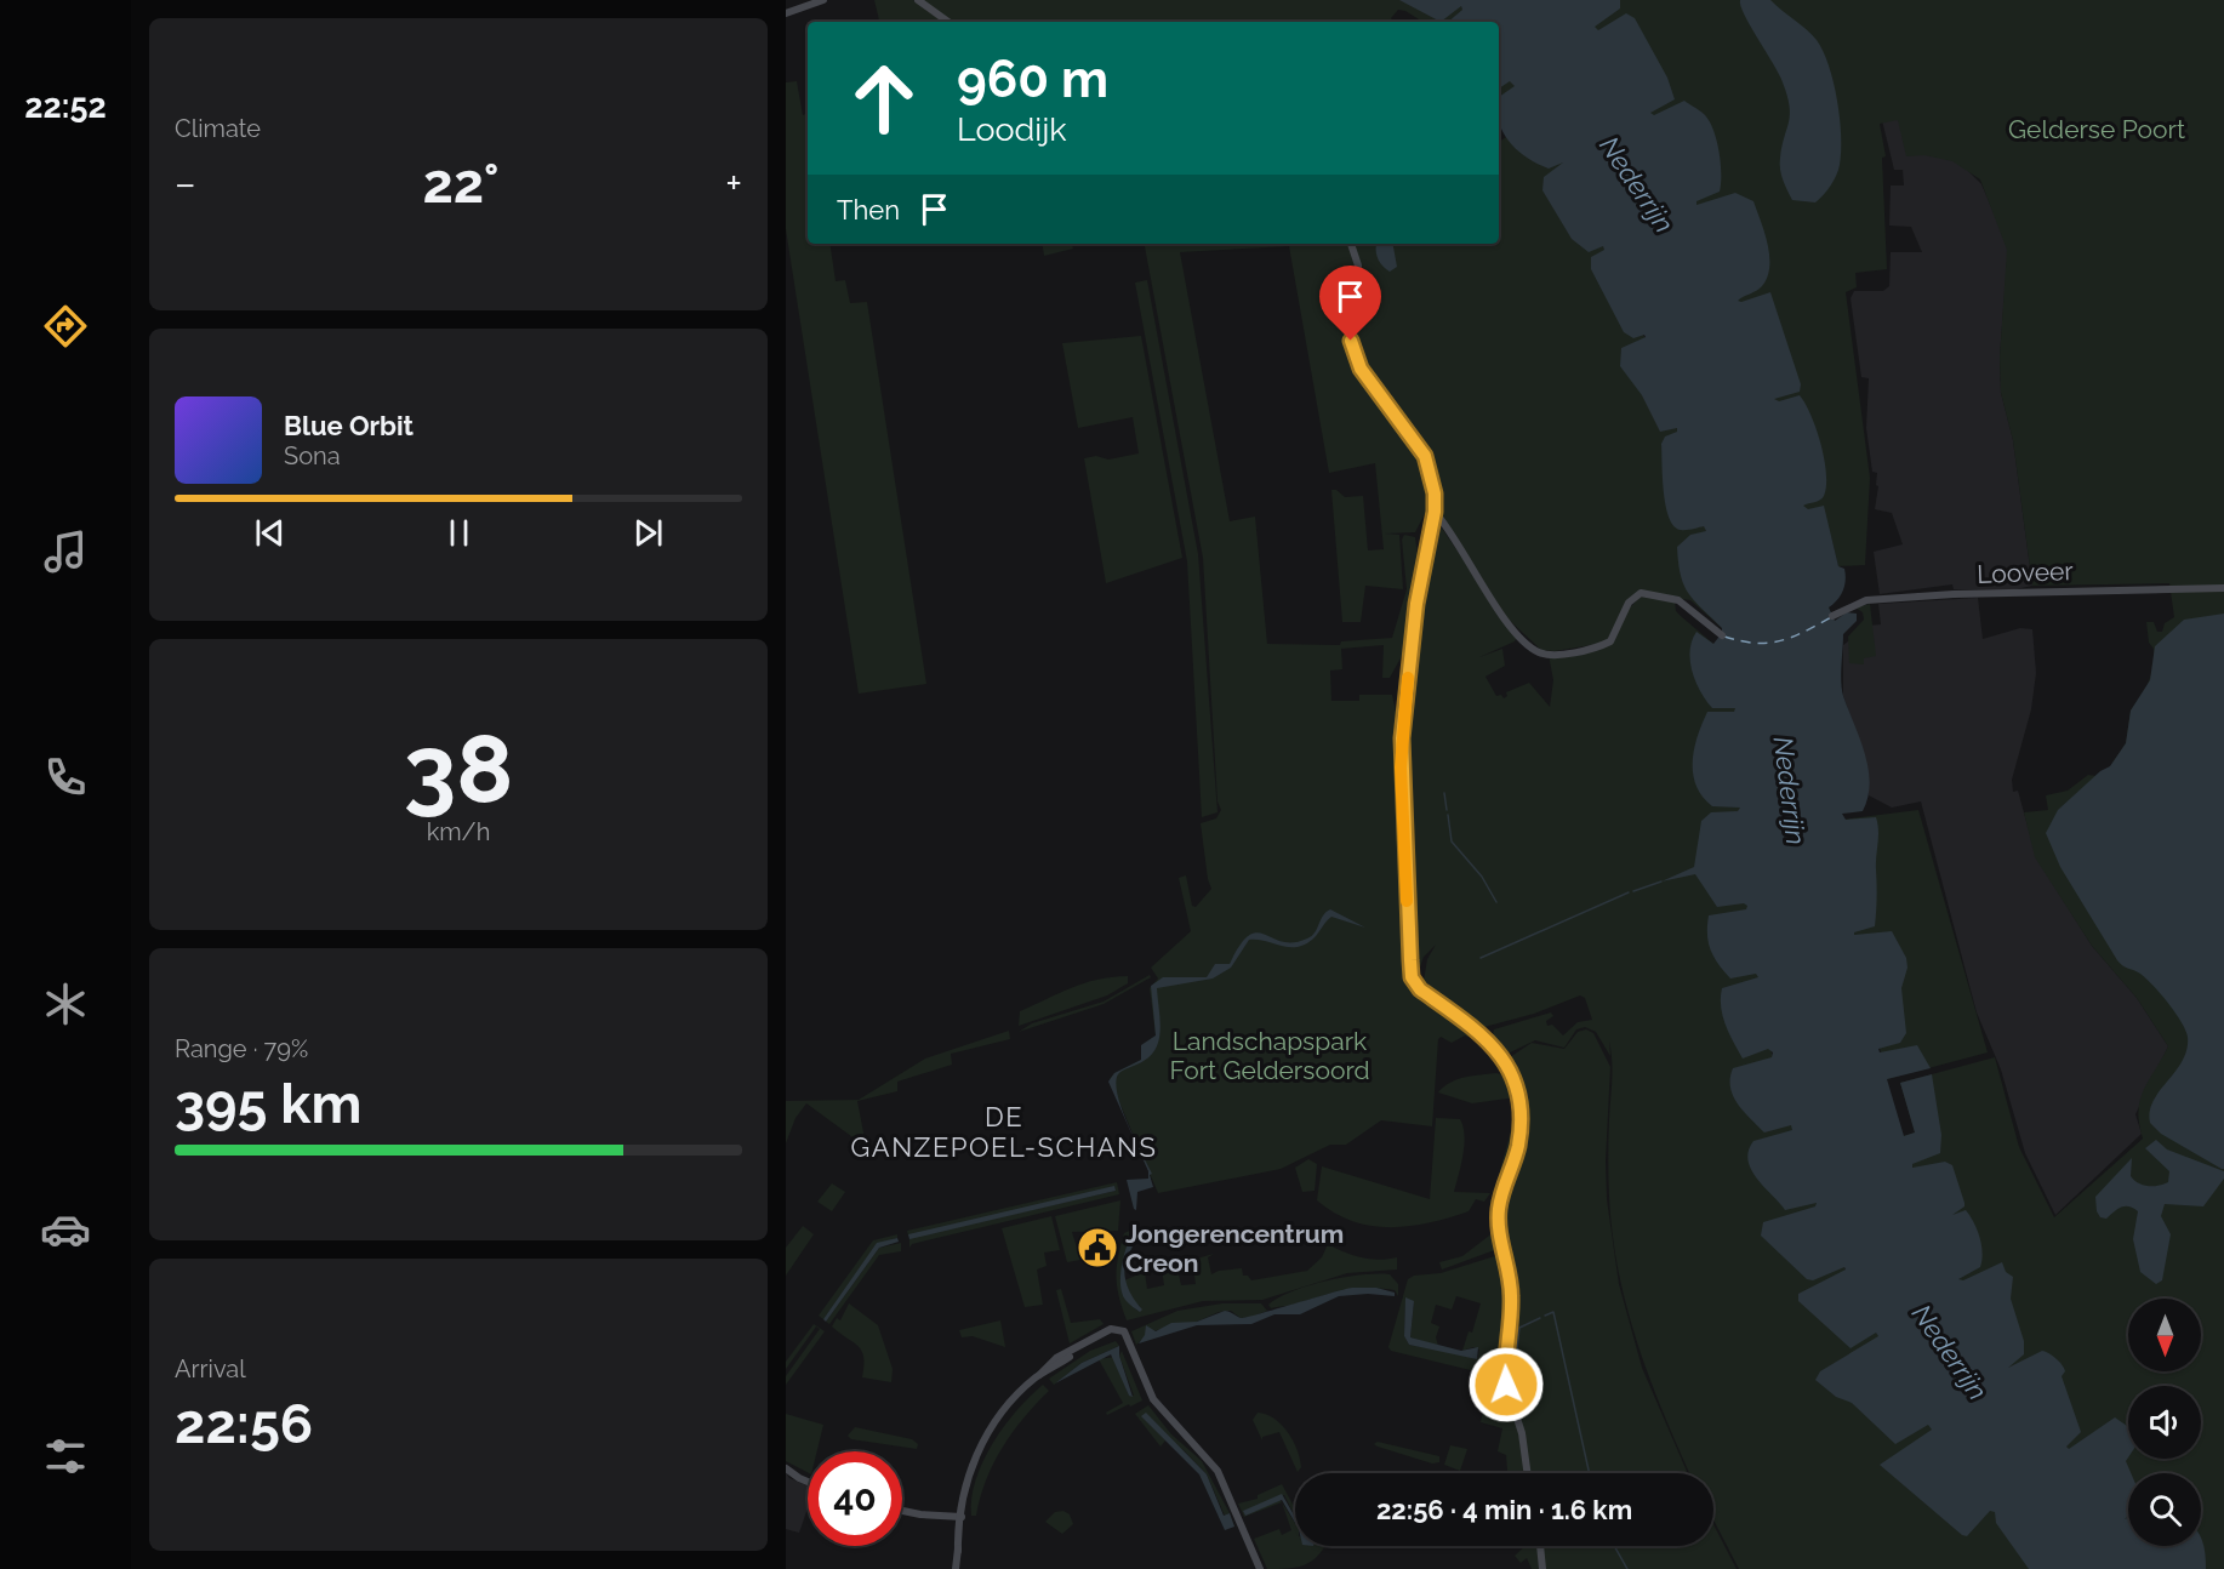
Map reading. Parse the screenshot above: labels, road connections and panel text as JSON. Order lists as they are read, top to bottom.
{
  "streets": {
    "street": ["Looveer"]
  },
  "districts": ["DE GANZEPOEL-SCHANS"],
  "water": ["Nederrijn"],
  "parks": ["Gelderse Poort", "Landschapspark Fort Geldersoord"],
  "places": {
    "public building": ["Jongerencentrum Creon"]
  },
  "north": "bottom",
  "page": {
    "tabs": "22:52",
    "tile": [
      "Climate",
      ["38", "km/h"],
      ["Range · 79%", "395 km"],
      ["Arrival", "22:56"]
    ],
    "turn": ["960 m", "Loodijk"],
    "heat": ["−", "22°", "+"],
    "then": "Then",
    "song": ["Blue Orbit", "Sona"],
    "limit": "40",
    "trip": "22:56 · 4 min · 1.6 km"
  }
}
